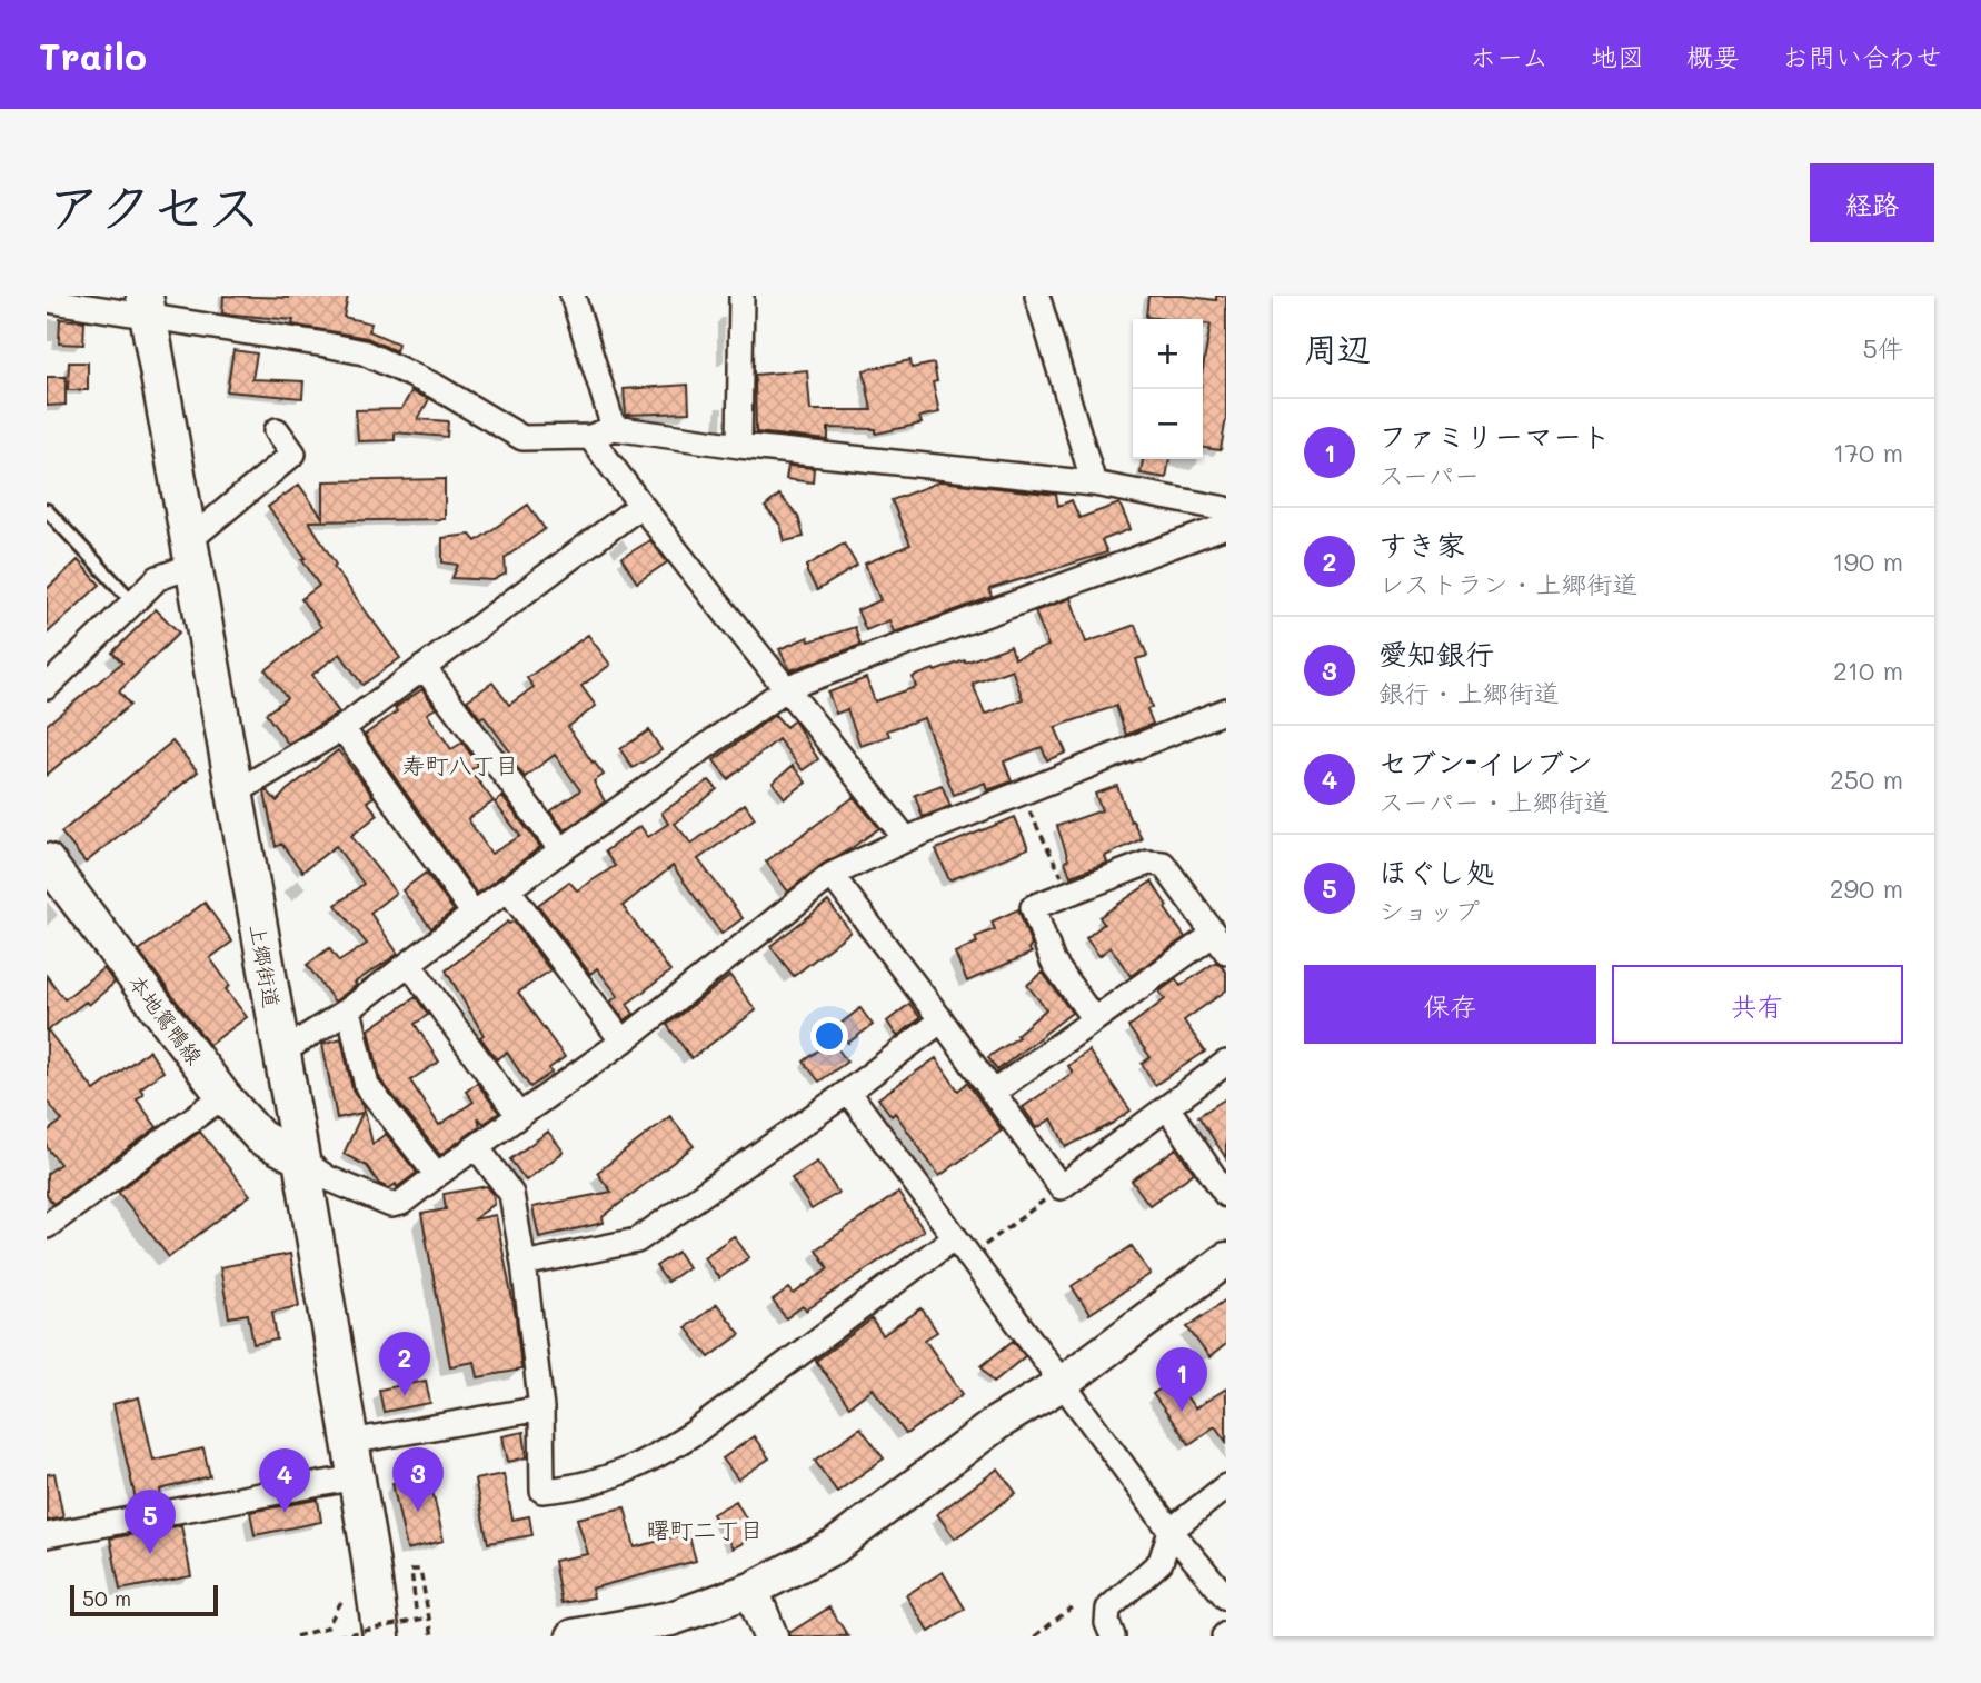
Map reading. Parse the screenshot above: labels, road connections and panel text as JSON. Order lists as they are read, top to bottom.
{
  "streets": {
    "main road": ["上郷街道"],
    "street": ["本地鴛鴨線"]
  },
  "crossings": [
    ["上郷街道", "本地鴛鴨線"]
  ],
  "districts": ["寿町八丁目", "曙町二丁目"],
  "scale_bar": "50 m",
  "page": {
    "header": "Trailo",
    "nav": [
      "ホーム",
      "地図",
      "概要",
      "お問い合わせ"
    ],
    "title": "アクセス",
    "buttons": [
      "経路",
      ["保存", "共有"]
    ],
    "heading": ["周辺", "5件"],
    "map_buttons": ["+", "−"],
    "list": [
      {
        "mark": "1",
        "name": "ファミリーマート",
        "note": "スーパー",
        "value": "170 m"
      },
      {
        "mark": "2",
        "name": "すき家",
        "note": "レストラン · 上郷街道",
        "value": "190 m"
      },
      {
        "mark": "3",
        "name": "愛知銀行",
        "note": "銀行 · 上郷街道",
        "value": "210 m"
      },
      {
        "mark": "4",
        "name": "セブン-イレブン",
        "note": "スーパー · 上郷街道",
        "value": "250 m"
      },
      {
        "mark": "5",
        "name": "ほぐし処",
        "note": "ショップ",
        "value": "290 m"
      }
    ],
    "pins": [
      "2",
      "1",
      "3",
      "4",
      "5"
    ],
    "scale": "50 m"
  }
}
